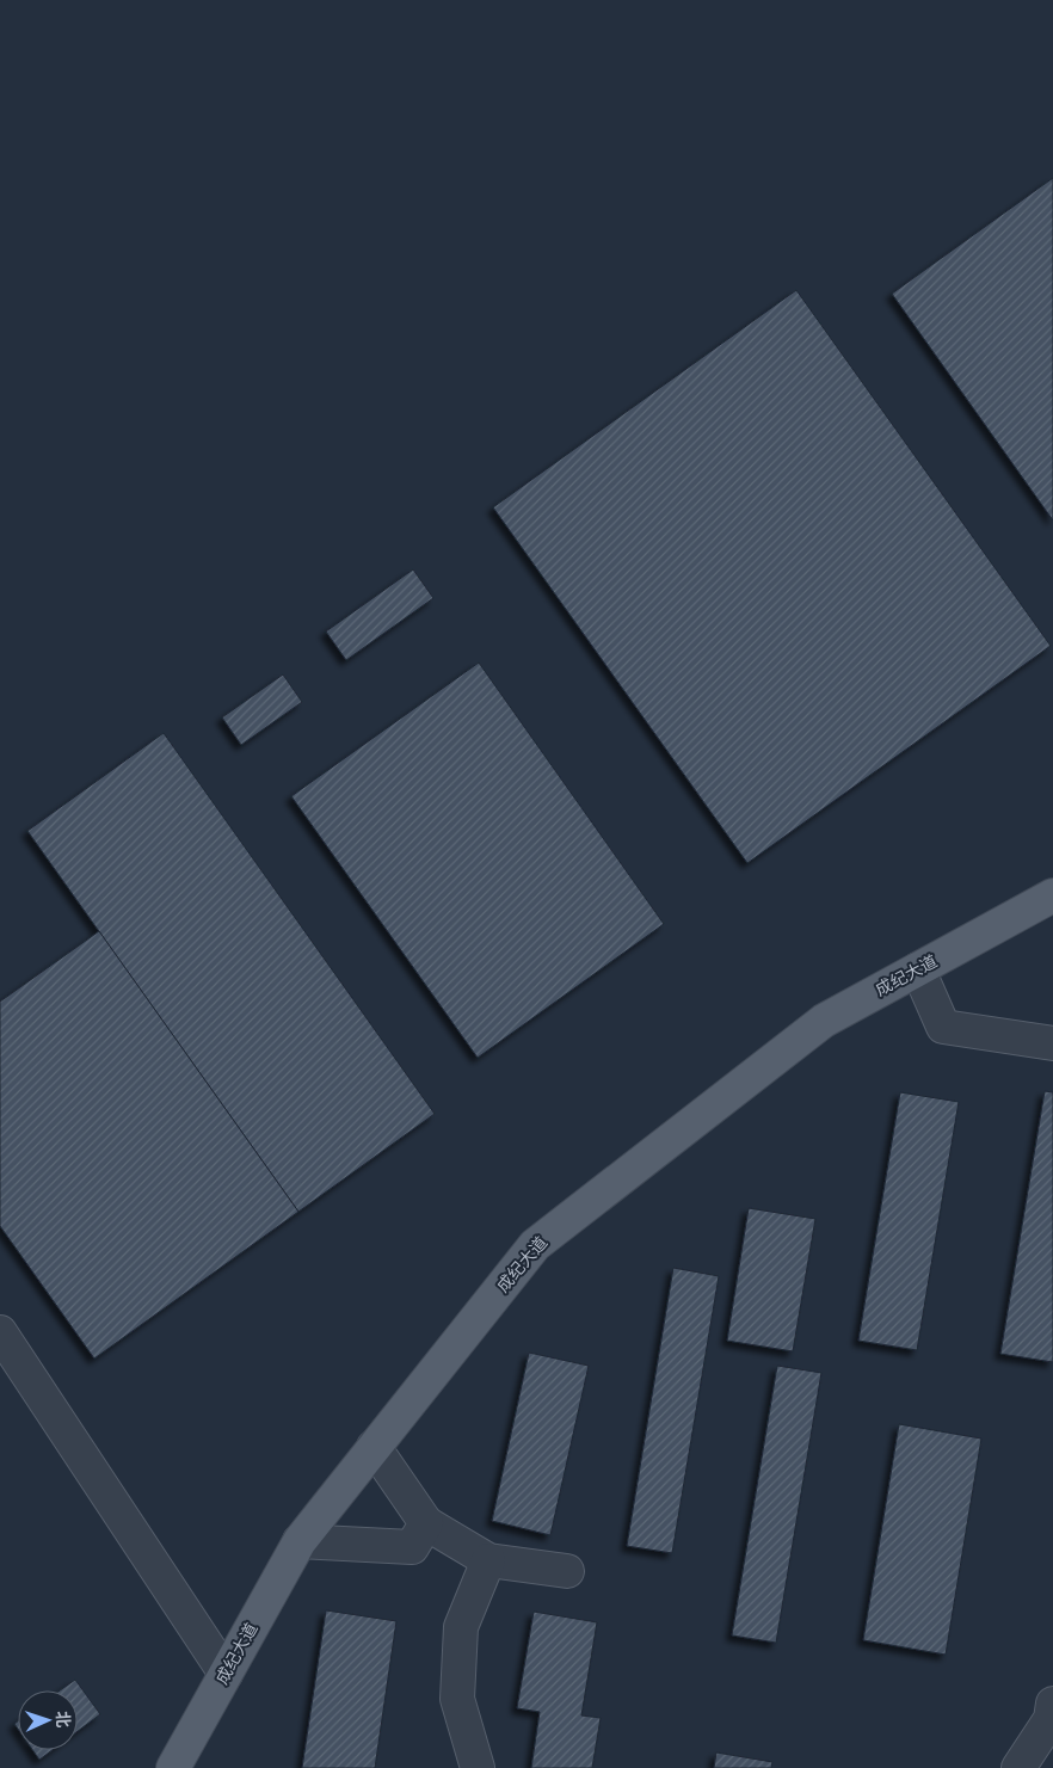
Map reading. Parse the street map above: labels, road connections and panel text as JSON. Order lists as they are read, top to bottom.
{
  "streets": {
    "main road": ["成纪大道"]
  },
  "north": "right"
}
